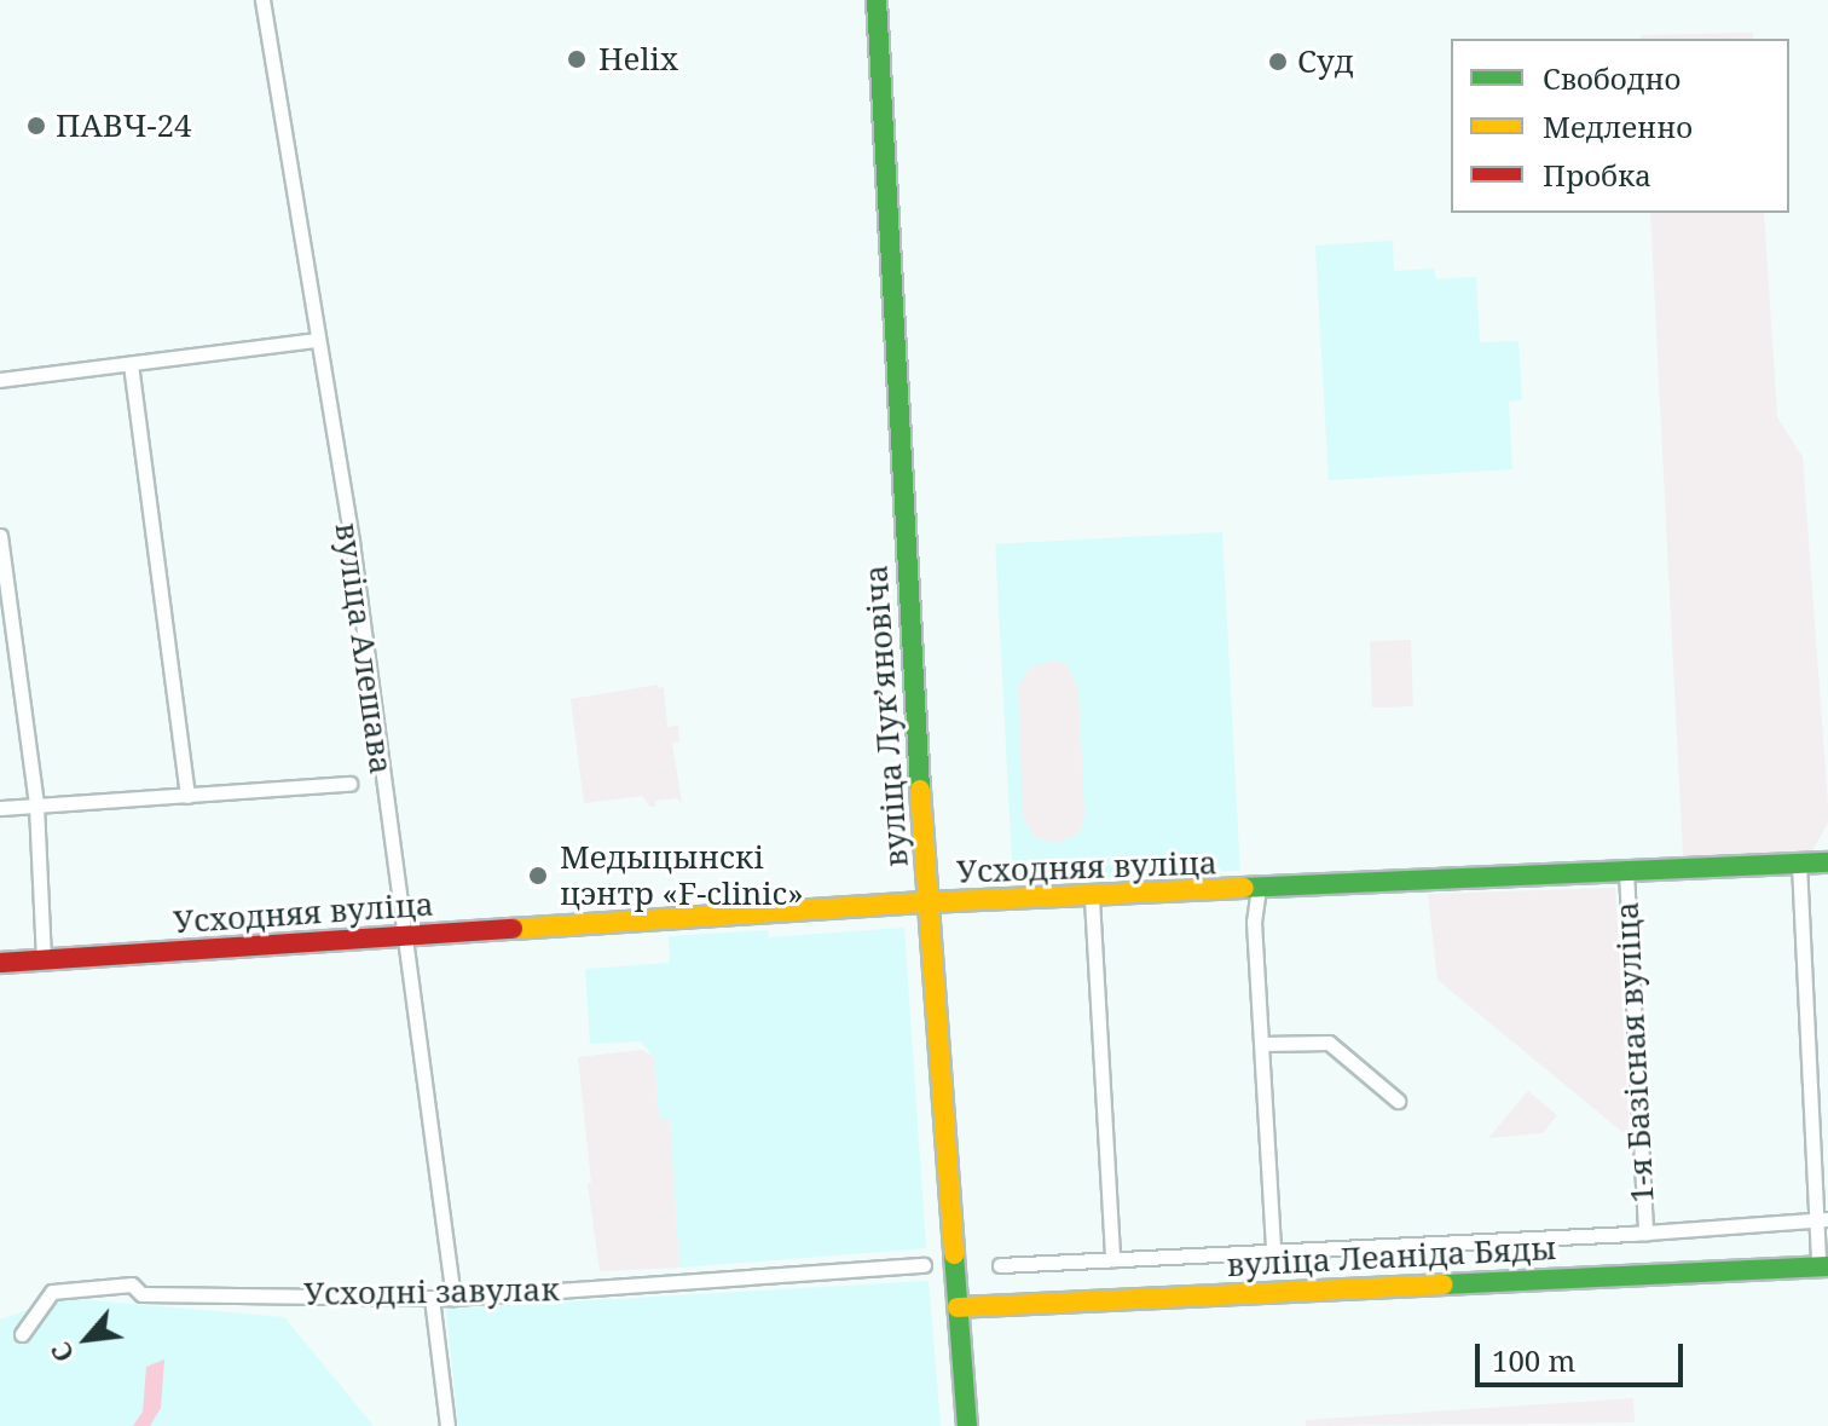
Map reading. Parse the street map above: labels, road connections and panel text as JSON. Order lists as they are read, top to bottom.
{
  "streets": {
    "main road": ["вуліца Лукʼяновіча", "Усходняя вуліца", "вуліца Леаніда Бяды"],
    "street": ["вуліца Алешава", "1-я Базісная вуліца", "Усходні завулак"]
  },
  "crossings": [
    ["вуліца Алешава", "Усходняя вуліца"],
    ["вуліца Алешава", "Усходні завулак"],
    ["вуліца Лукʼяновіча", "Усходняя вуліца"],
    ["вуліца Лукʼяновіча", "вуліца Леаніда Бяды"],
    ["Усходняя вуліца", "1-я Базісная вуліца"]
  ],
  "places": [
    "Helix",
    "Суд",
    "ПАВЧ-24",
    "Медыцынскі цэнтр «F-clinic»"
  ],
  "legend": ["Свободно", "Медленно", "Пробка"],
  "scale_bar": "100 m",
  "north": "bottom left"
}
